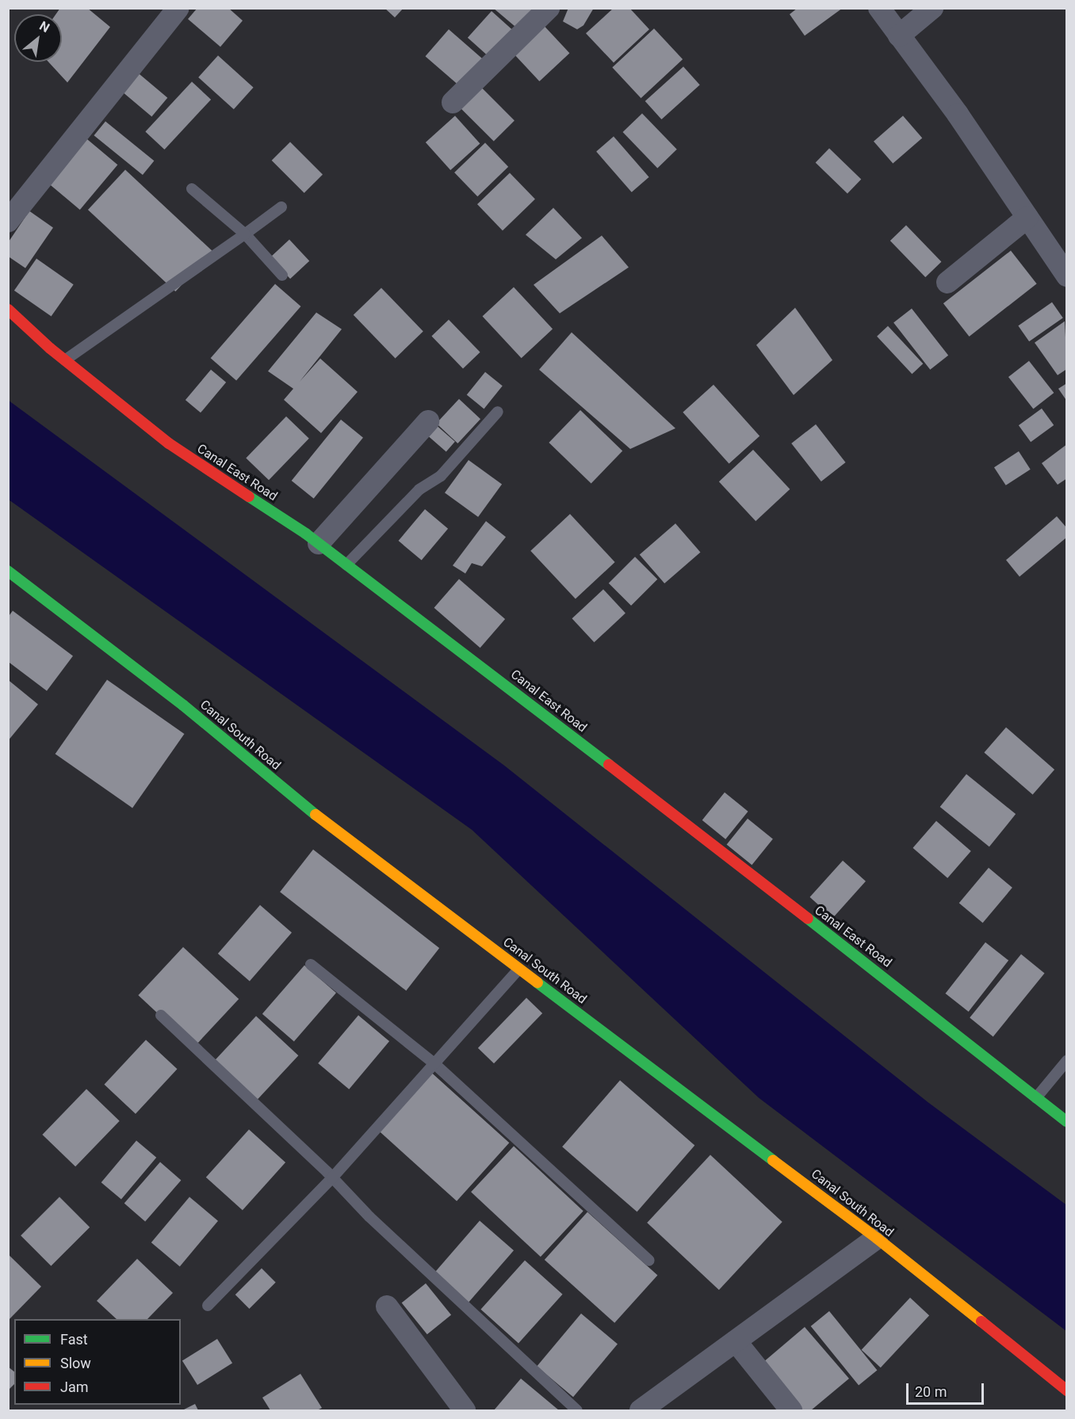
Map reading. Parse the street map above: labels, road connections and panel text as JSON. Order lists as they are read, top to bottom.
{
  "streets": {
    "main road": ["Canal East Road", "Canal South Road"]
  },
  "legend": ["Fast", "Slow", "Jam"],
  "scale_bar": "20 m",
  "north": "top right"
}
